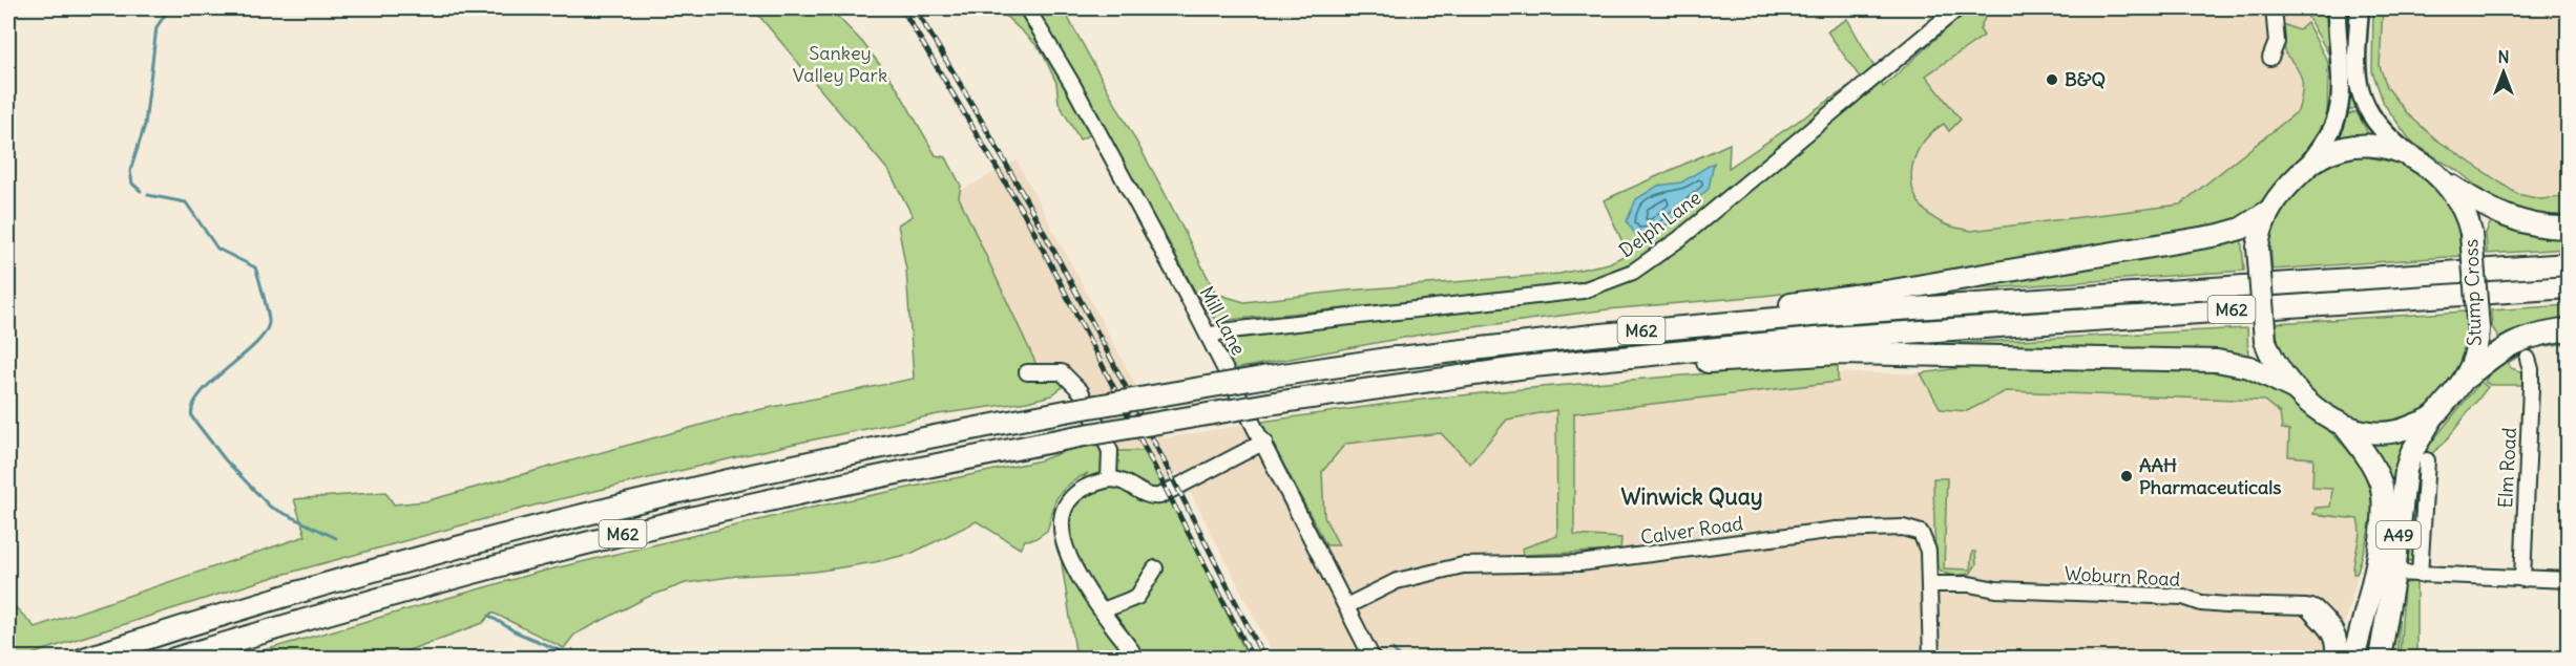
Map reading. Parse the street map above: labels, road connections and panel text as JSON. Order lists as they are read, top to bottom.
{
  "streets": {
    "highway": ["Stump Cross", "M62", "A49"],
    "street": [
      "Delph Lane",
      "Mill Lane",
      "Elm Road",
      "Calver Road",
      "Woburn Road"
    ]
  },
  "crossings": [
    ["Delph Lane", "Mill Lane"],
    ["Stump Cross", "A49"],
    ["Mill Lane", "Calver Road"],
    ["Calver Road", "Woburn Road"]
  ],
  "districts": ["Winwick Quay"],
  "parks": ["Sankey Valley Park"],
  "places": ["B&Q", "AAH Pharmaceuticals"],
  "north": "top"
}
